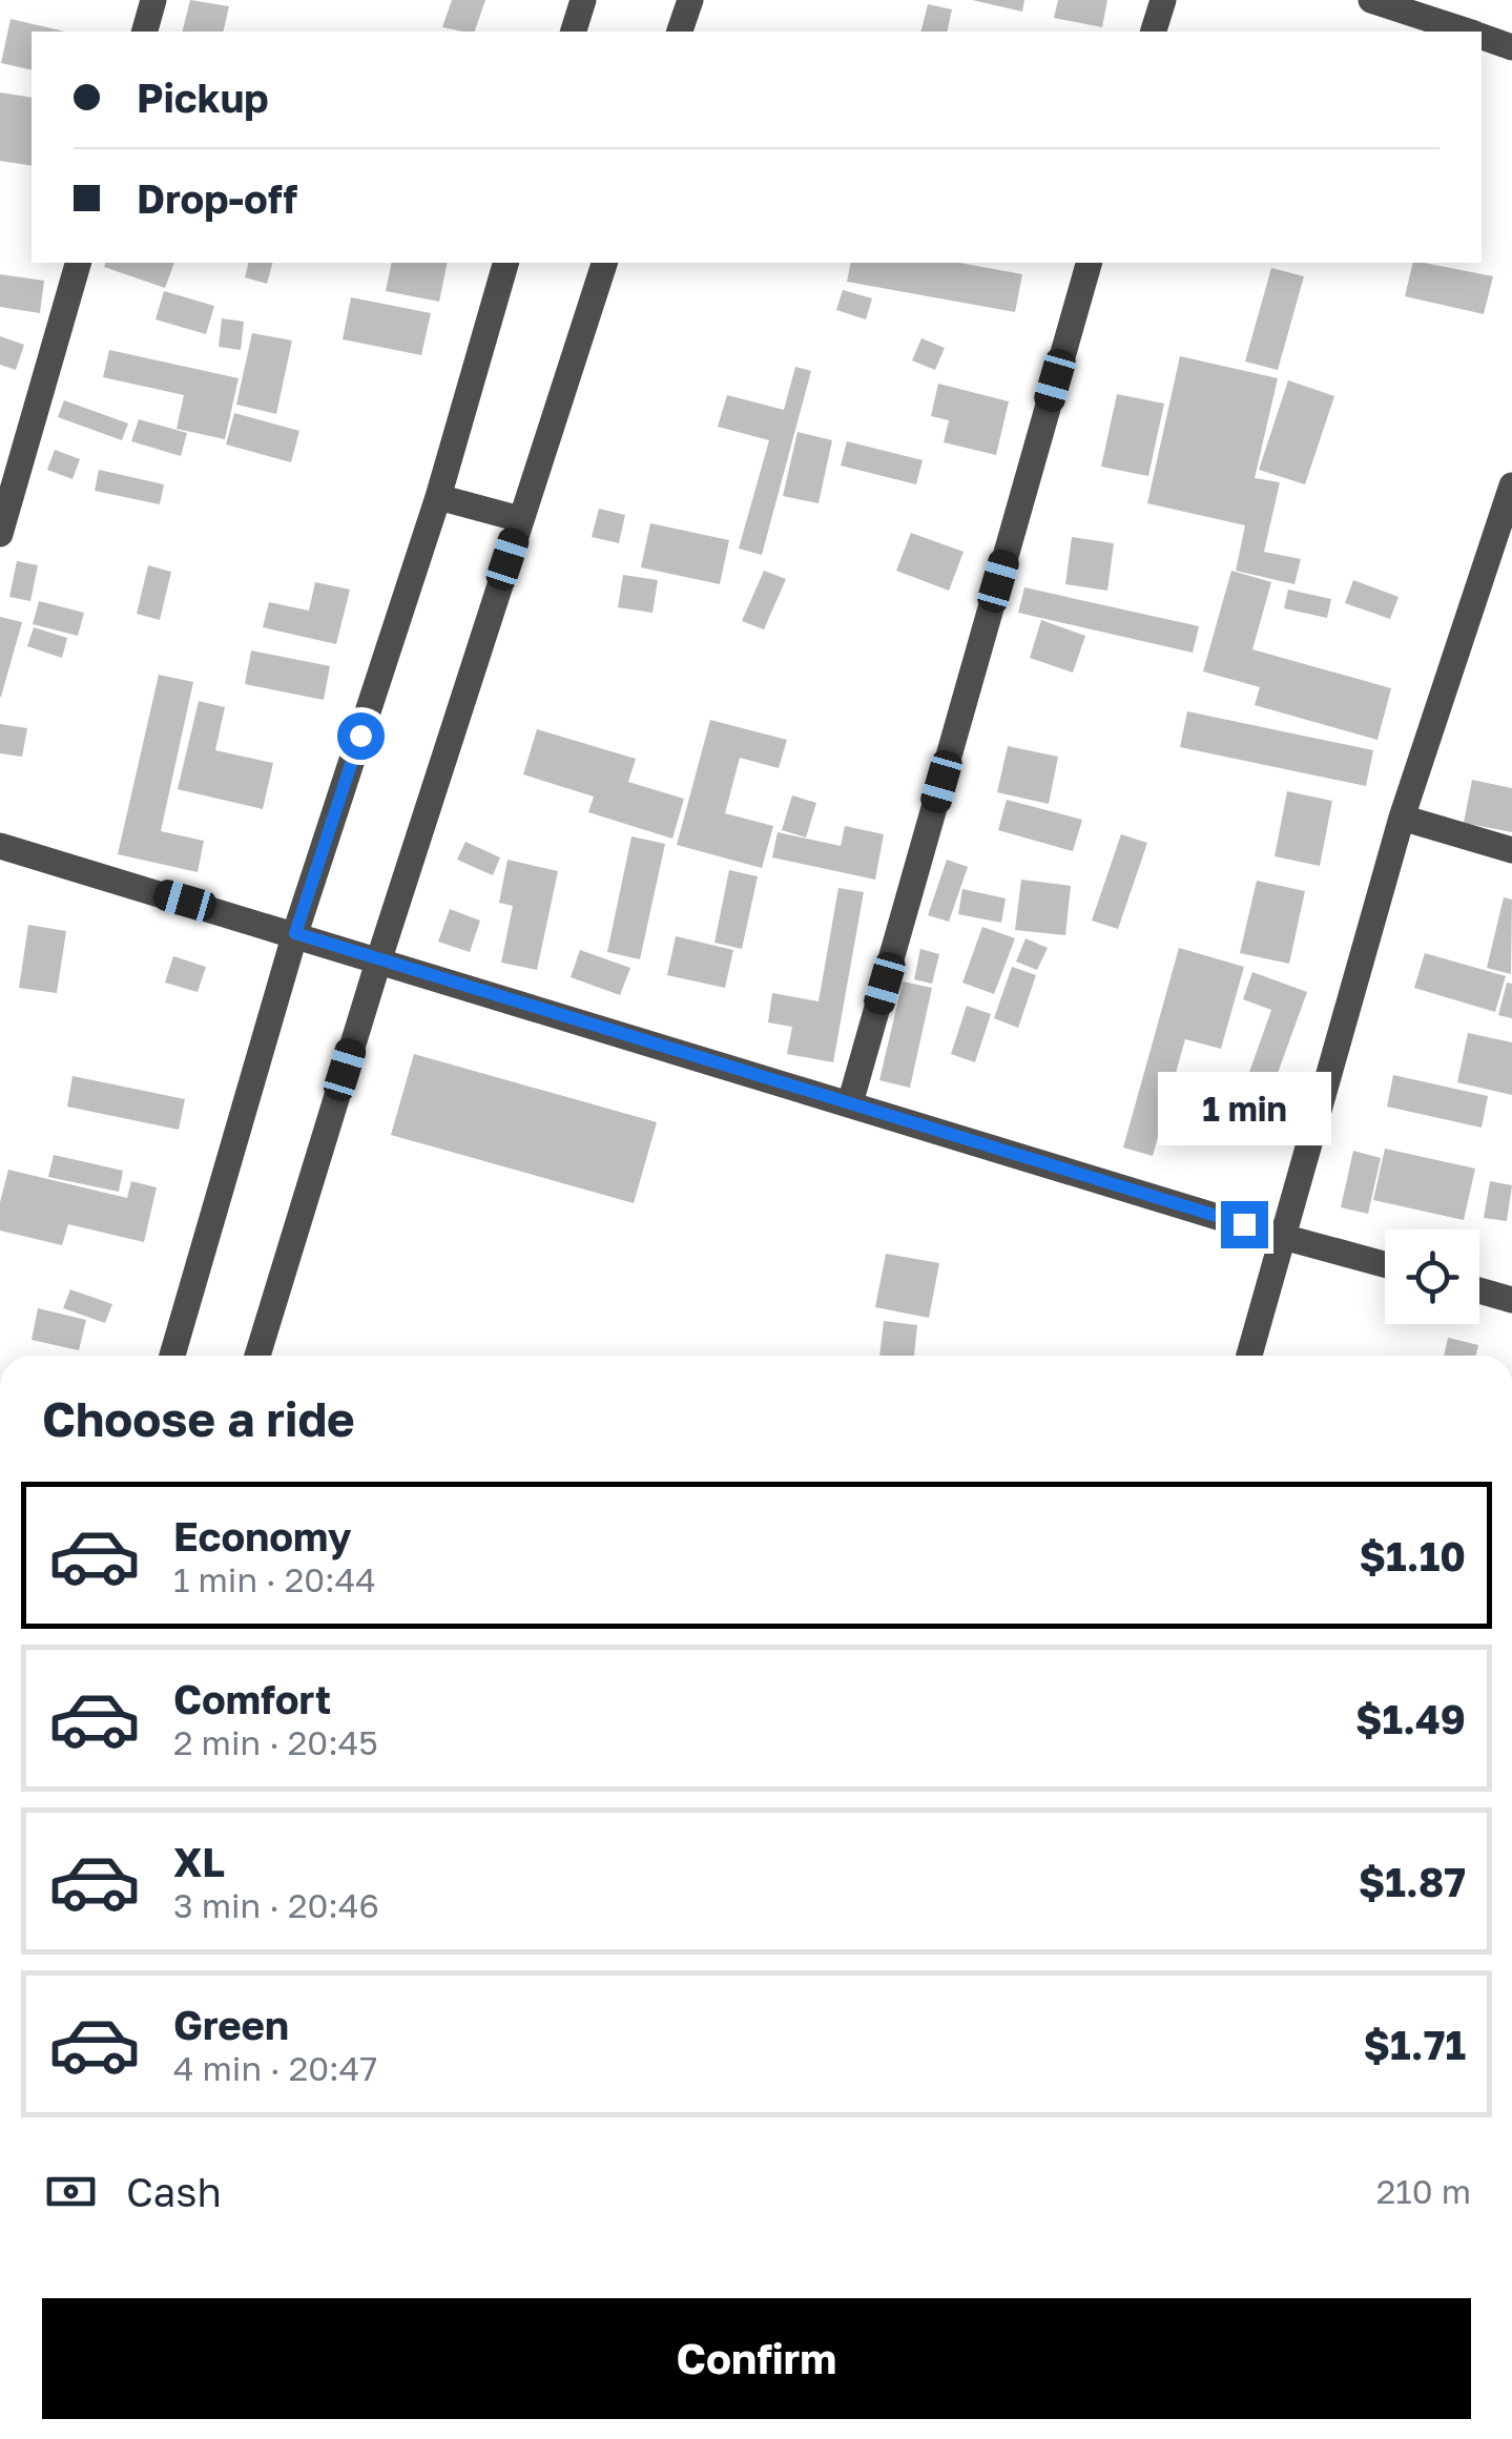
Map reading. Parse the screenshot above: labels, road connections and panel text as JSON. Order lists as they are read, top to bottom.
{
  "page": {
    "banner": ["Pickup", "Drop-off"],
    "bubble": "1 min",
    "heading": "Choose a ride",
    "list": [
      {
        "name": "Economy",
        "note": "1 min · 20:44",
        "value": "$1.10"
      },
      {
        "name": "Comfort",
        "note": "2 min · 20:45",
        "value": "$1.49"
      },
      {
        "name": "XL",
        "note": "3 min · 20:46",
        "value": "$1.87"
      },
      {
        "name": "Green",
        "note": "4 min · 20:47",
        "value": "$1.71"
      }
    ],
    "pay": ["Cash", "210 m"],
    "buttons": "Confirm"
  }
}
